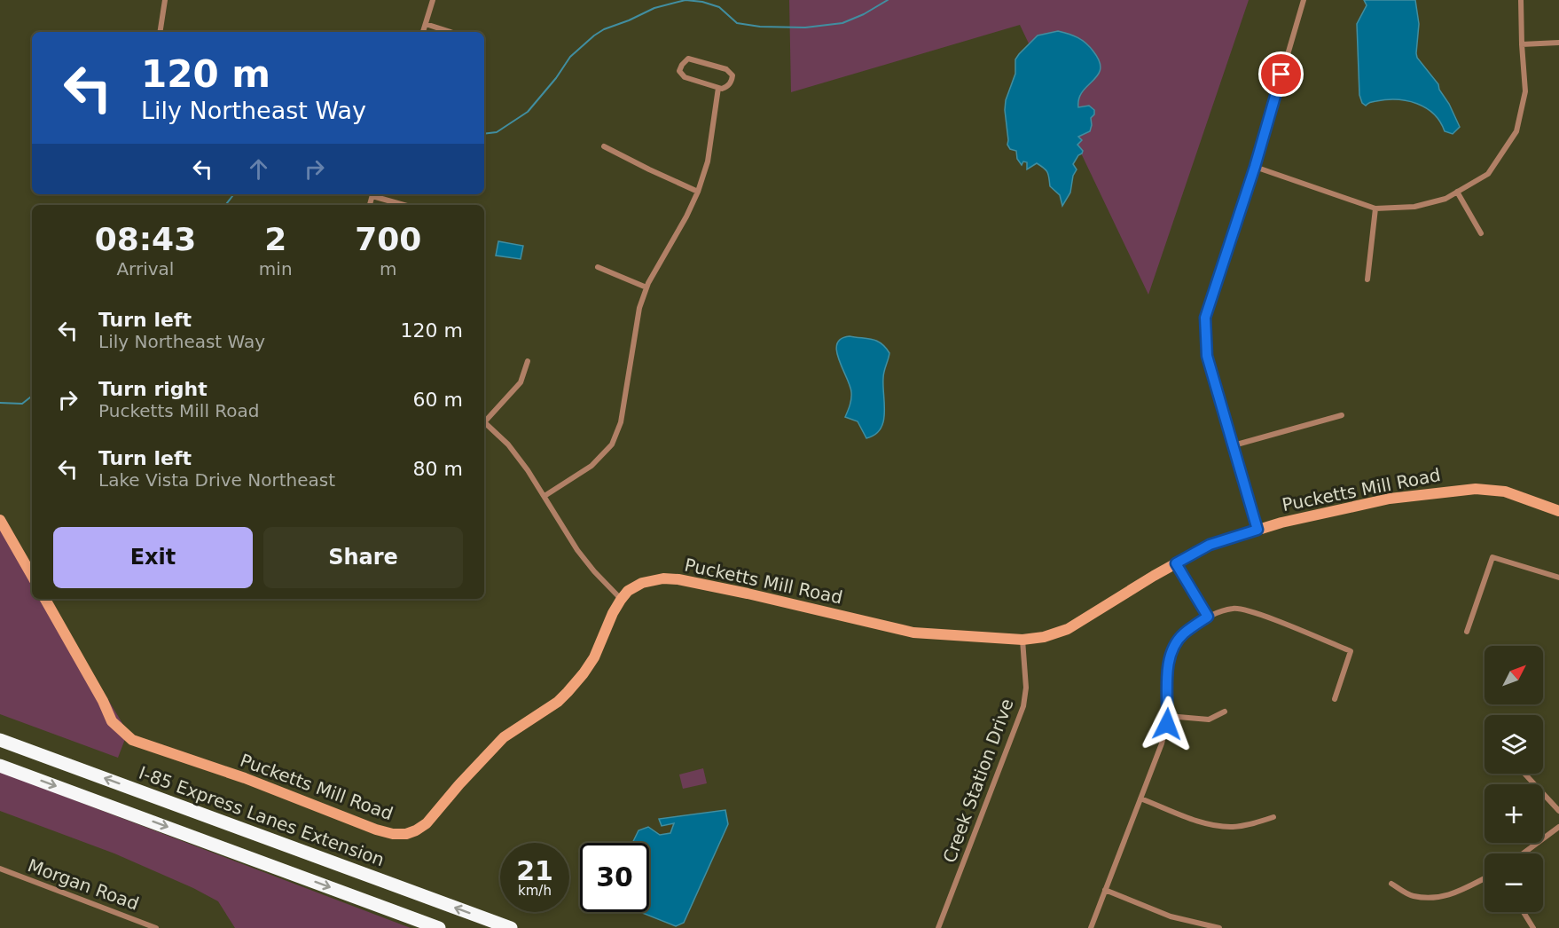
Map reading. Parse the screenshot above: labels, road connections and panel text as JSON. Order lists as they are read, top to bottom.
{
  "streets": {
    "highway": ["I-85 Express Lanes Extension"],
    "street": ["Pucketts Mill Road", "Creek Station Drive", "Morgan Road"]
  },
  "crossings": [
    ["Pucketts Mill Road", "Creek Station Drive"]
  ],
  "north": "top right",
  "page": {
    "turn": ["120 m", "Lily Northeast Way"],
    "eta": [
      "08:43",
      "Arrival",
      "2",
      "min",
      "700",
      "m"
    ],
    "list": [
      {
        "name": "Turn left",
        "note": "Lily Northeast Way",
        "value": "120 m"
      },
      {
        "name": "Turn right",
        "note": "Pucketts Mill Road",
        "value": "60 m"
      },
      {
        "name": "Turn left",
        "note": "Lake Vista Drive Northeast",
        "value": "80 m"
      }
    ],
    "buttons": ["Exit", "Share"],
    "map_buttons": ["+", "−"],
    "speed": "21 km/h",
    "limit": "30"
  }
}
